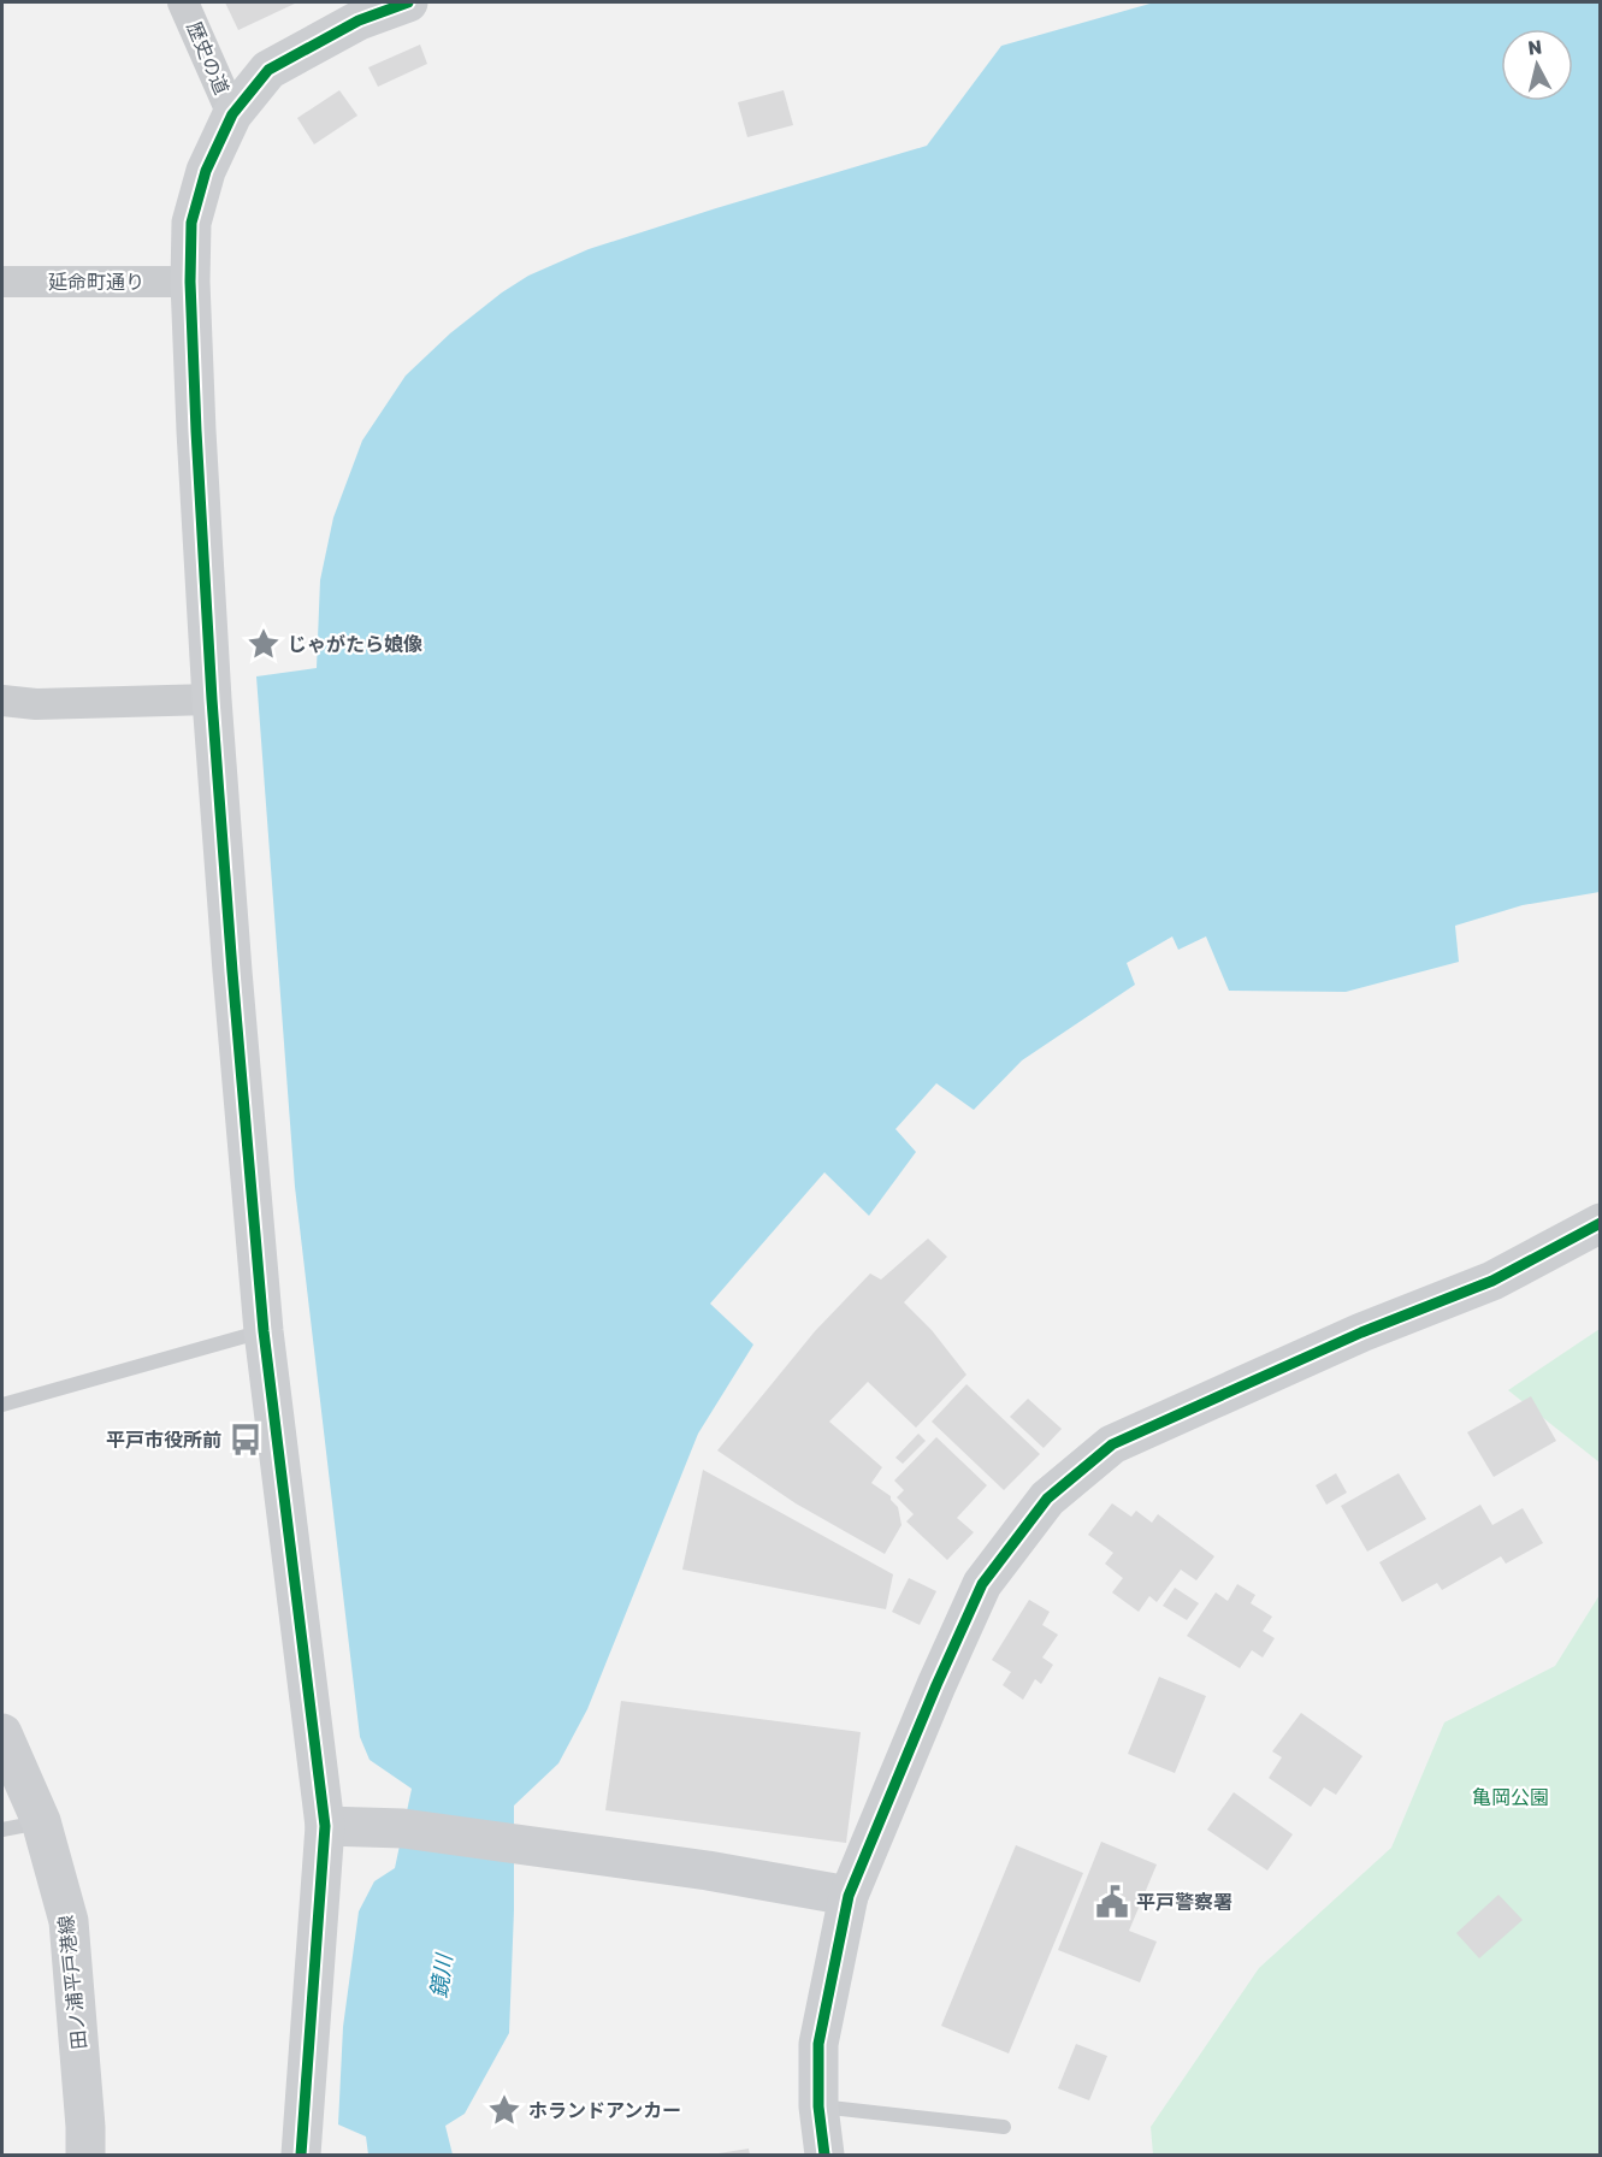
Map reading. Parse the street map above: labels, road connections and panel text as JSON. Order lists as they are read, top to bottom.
{
  "streets": {
    "street": ["歴史の道", "延命町通り", "田ノ浦平戸港線"]
  },
  "water": ["鏡川"],
  "parks": ["亀岡公園"],
  "places": {
    "place": ["じゃがたら娘像", "ホランドアンカー"],
    "bus stop": ["平戸市役所前"],
    "public building": ["平戸警察署"]
  },
  "north": "top"
}
